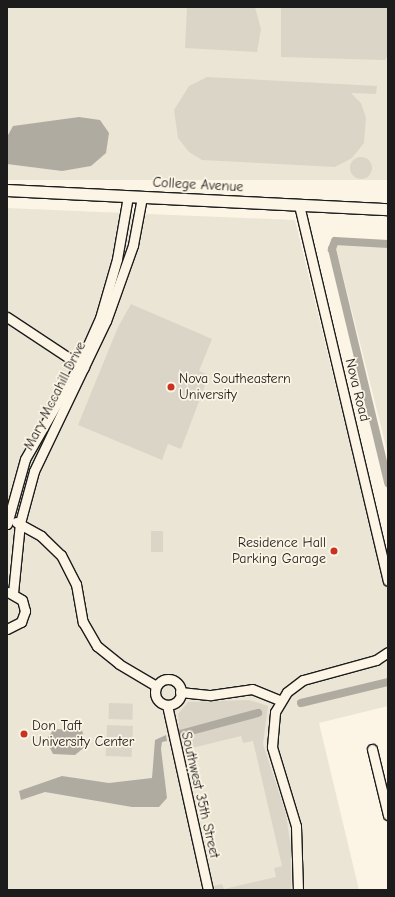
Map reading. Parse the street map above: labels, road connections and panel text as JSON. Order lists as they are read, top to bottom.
{
  "streets": {
    "street": [
      "College Avenue",
      "Nova Road",
      "Mary Mccahill Drive",
      "Southwest 35th Street"
    ]
  },
  "crossings": [
    ["College Avenue", "Nova Road"],
    ["College Avenue", "Mary Mccahill Drive"]
  ],
  "places": ["Nova Southeastern University", "Residence Hall Parking Garage", "Don Taft University Center"]
}
